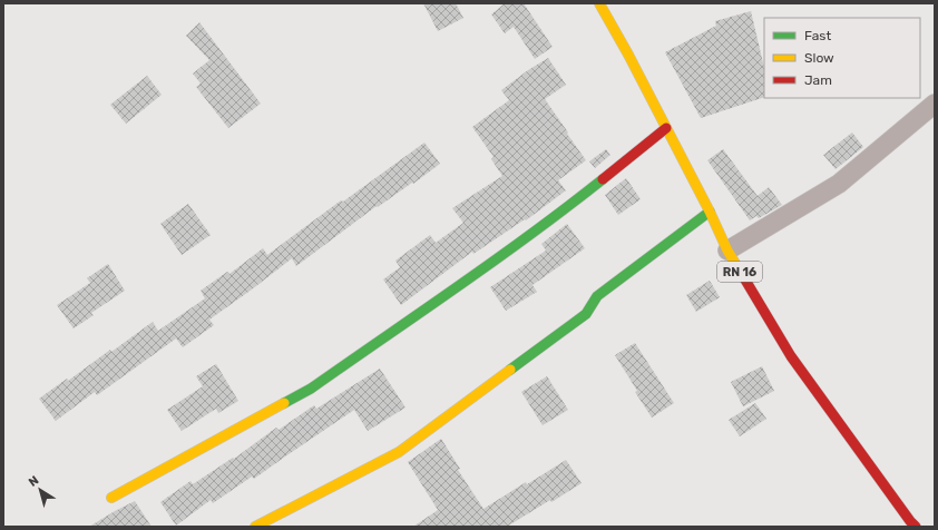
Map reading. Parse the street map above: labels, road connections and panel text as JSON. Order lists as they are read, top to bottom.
{
  "streets": {
    "street": ["RN 16"]
  },
  "legend": ["Fast", "Slow", "Jam"],
  "north": "top left"
}
